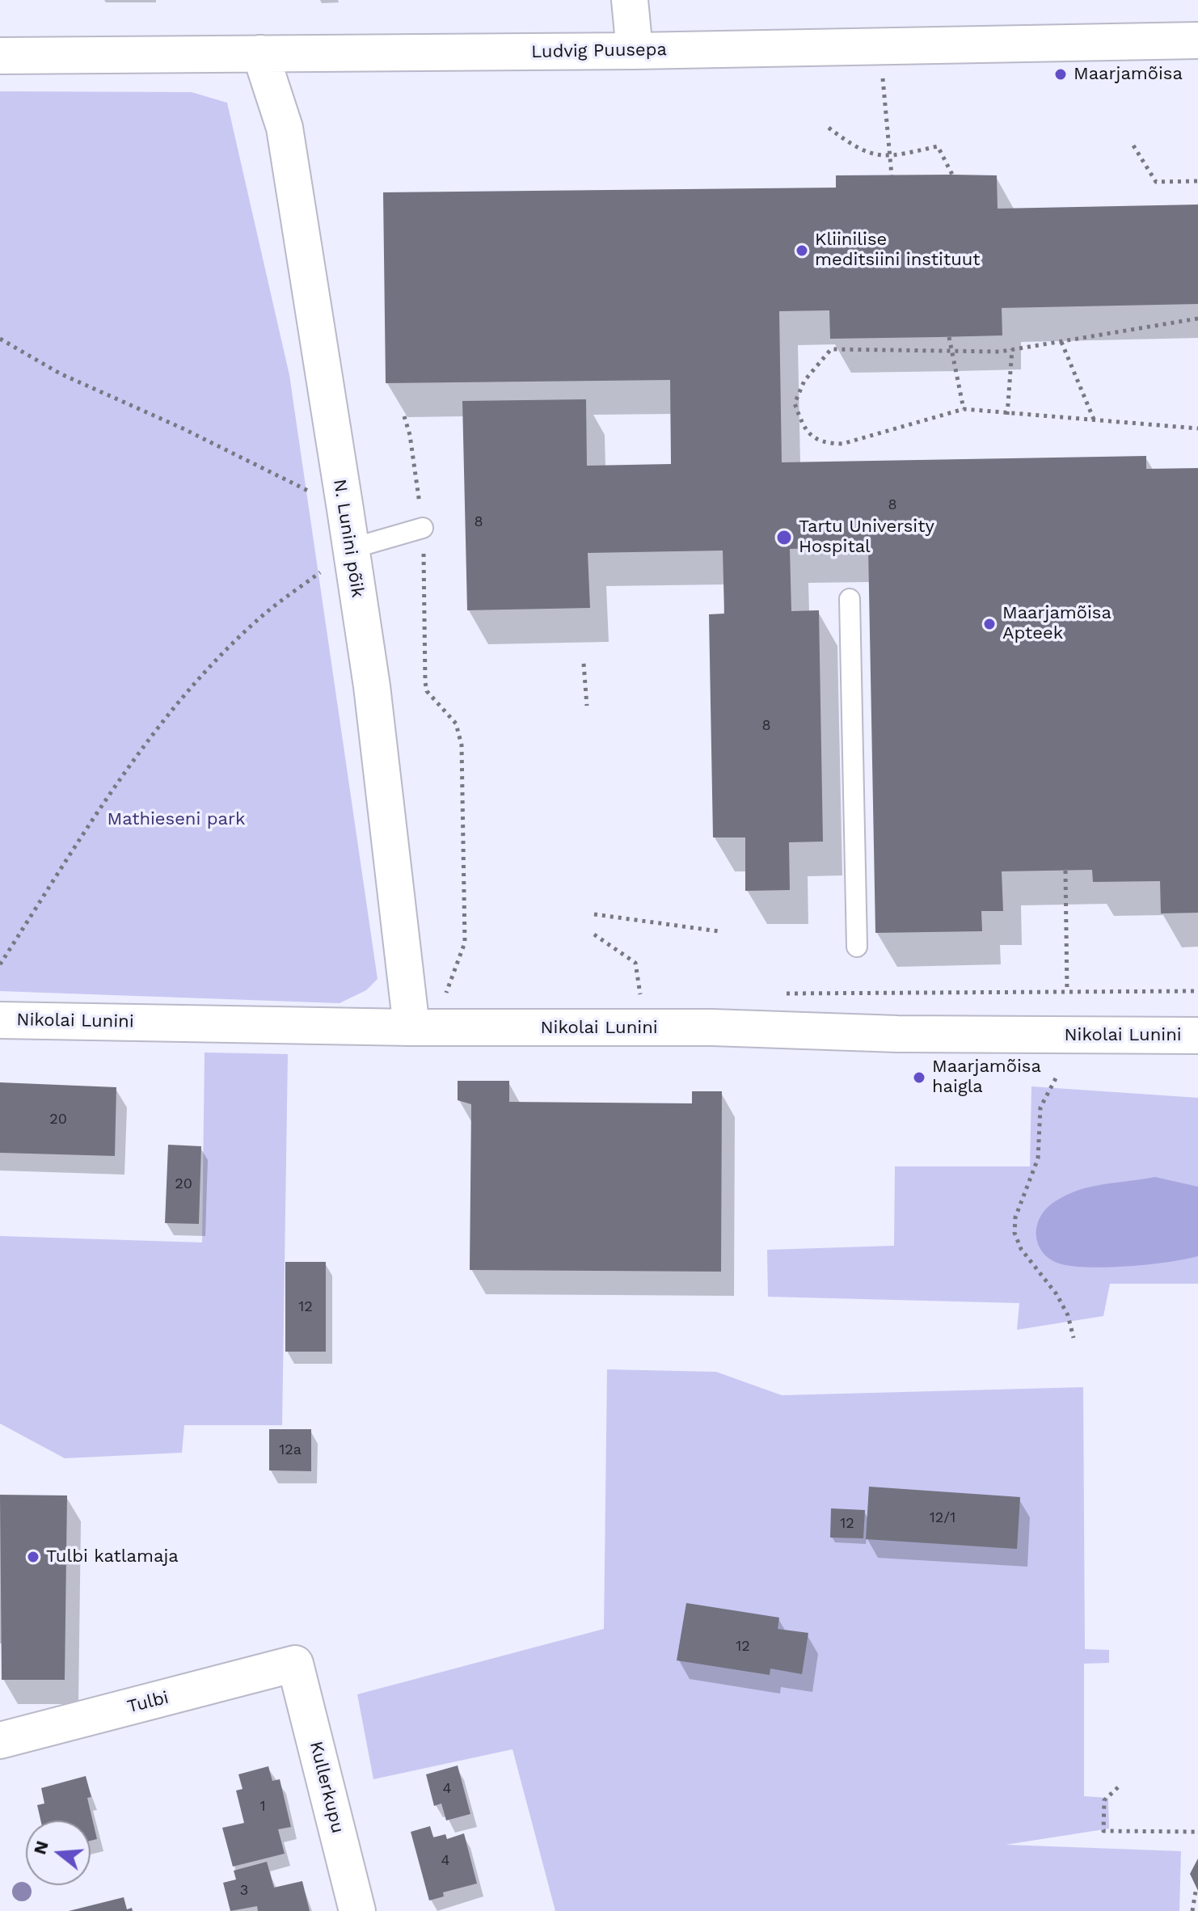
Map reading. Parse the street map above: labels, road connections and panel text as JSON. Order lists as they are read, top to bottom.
{
  "streets": {
    "street": [
      "Ludvig Puusepa",
      "N. Lunini põik",
      "Nikolai Lunini",
      "Tulbi",
      "Kullerkupu"
    ]
  },
  "crossings": [
    ["Ludvig Puusepa", "N. Lunini põik"],
    ["N. Lunini põik", "Nikolai Lunini"],
    ["Tulbi", "Kullerkupu"]
  ],
  "parks": ["Mathieseni park"],
  "places": [
    "Maarjamõisa",
    "Kliinilise meditsiini instituut",
    "Tartu University Hospital",
    "Maarjamõisa Apteek",
    "Maarjamõisa haigla",
    "Tulbi katlamaja"
  ],
  "house_numbers": [
    "8",
    "8",
    "8",
    "20",
    "20",
    "12",
    "12a",
    "12/1",
    "12",
    "12",
    "4",
    "1",
    "4",
    "3"
  ],
  "north": "left"
}
